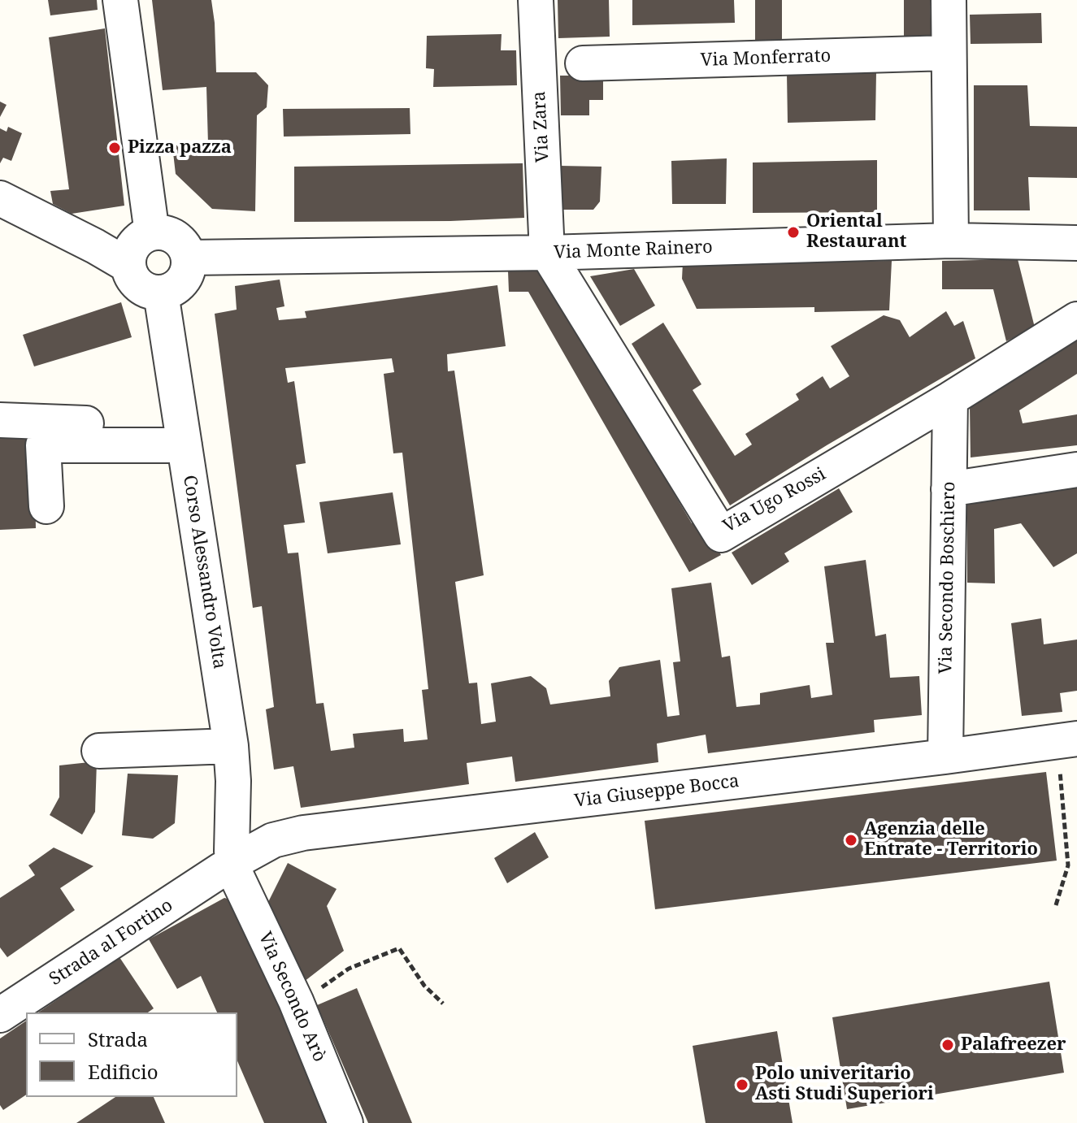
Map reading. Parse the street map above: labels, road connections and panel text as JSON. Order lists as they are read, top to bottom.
{
  "streets": {
    "street": [
      "Via Monferrato",
      "Via Zara",
      "Via Monte Rainero",
      "Via Ugo Rossi",
      "Corso Alessandro Volta",
      "Via Secondo Boschiero",
      "Via Giuseppe Bocca",
      "Strada al Fortino",
      "Via Secondo Arò"
    ]
  },
  "crossings": [
    ["Via Zara", "Via Monte Rainero"],
    ["Via Zara", "Via Ugo Rossi"],
    ["Via Monte Rainero", "Via Ugo Rossi"],
    ["Via Monte Rainero", "Corso Alessandro Volta"],
    ["Via Ugo Rossi", "Via Secondo Boschiero"],
    ["Corso Alessandro Volta", "Via Giuseppe Bocca"],
    ["Corso Alessandro Volta", "Strada al Fortino"],
    ["Corso Alessandro Volta", "Via Secondo Arò"],
    ["Via Secondo Boschiero", "Via Giuseppe Bocca"],
    ["Via Giuseppe Bocca", "Strada al Fortino"],
    ["Via Giuseppe Bocca", "Via Secondo Arò"],
    ["Strada al Fortino", "Via Secondo Arò"]
  ],
  "places": [
    "Pizza pazza",
    "Oriental Restaurant",
    "Agenzia delle Entrate - Territorio",
    "Palafreezer",
    "Polo univeritario Asti Studi Superiori"
  ],
  "legend": ["Strada", "Edificio"]
}
